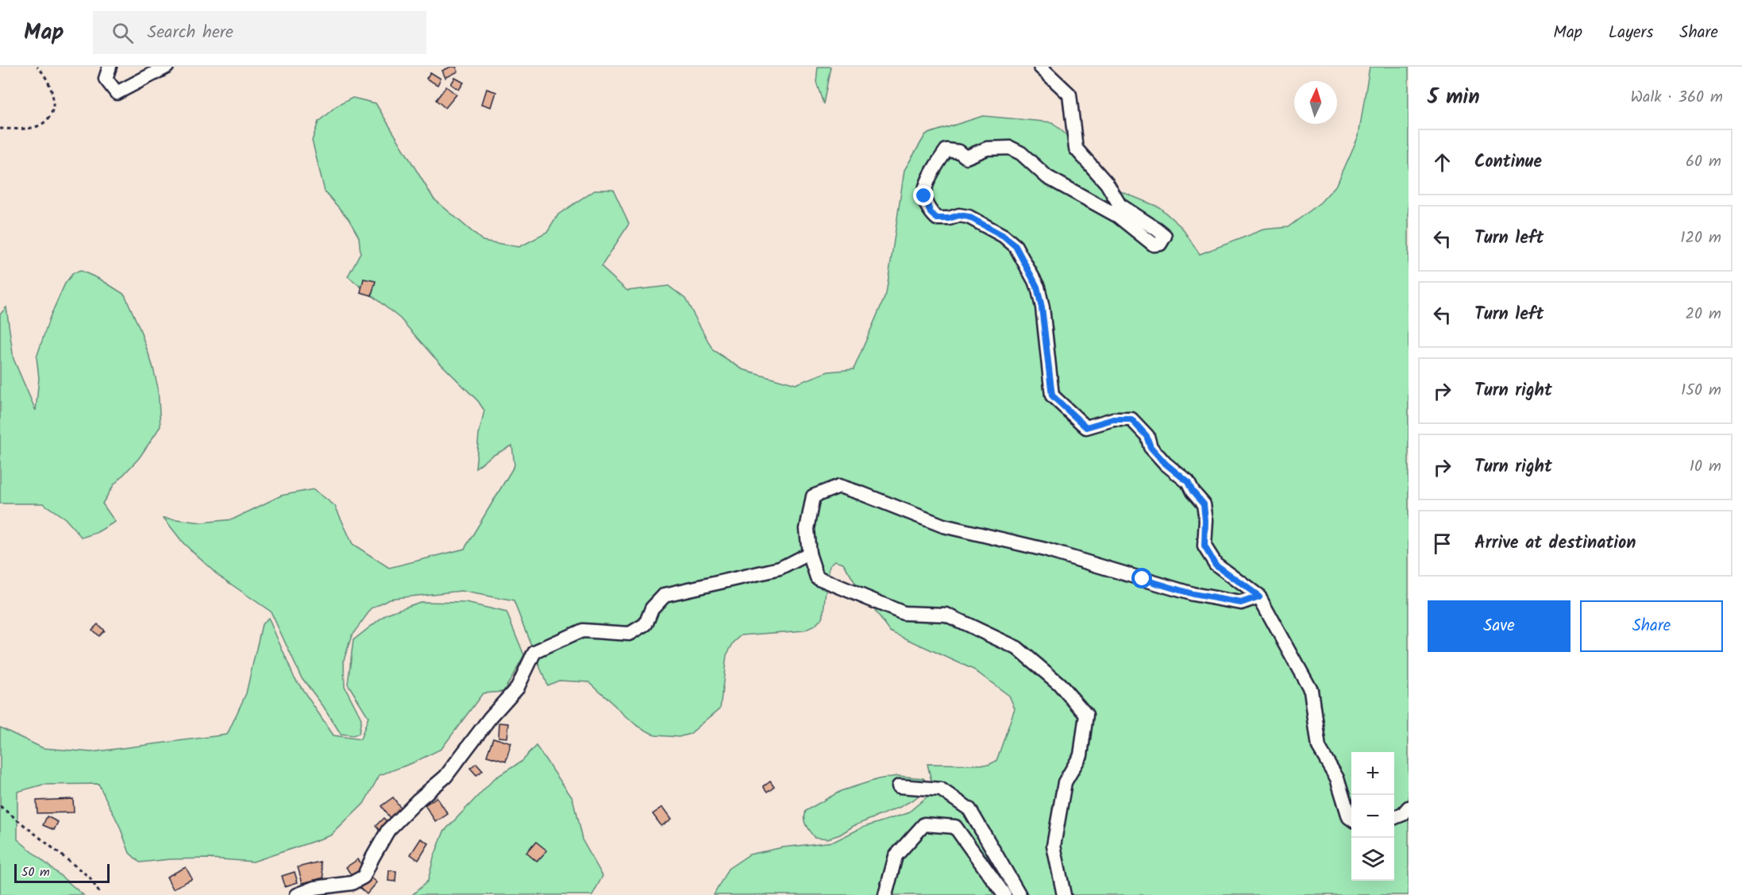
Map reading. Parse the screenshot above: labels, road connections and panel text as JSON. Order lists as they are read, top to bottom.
{
  "scale_bar": "50 m",
  "north": "top",
  "page": {
    "header": "Map",
    "search": "Search here",
    "nav": ["Map", "Layers", "Share"],
    "heading": ["5 min", "Walk · 360 m"],
    "list": [
      ["Continue", "60 m"],
      ["Turn left", "120 m"],
      ["Turn left", "20 m"],
      ["Turn right", "150 m"],
      ["Turn right", "10 m"],
      "Arrive at destination"
    ],
    "buttons": ["Save", "Share"],
    "map_buttons": ["+", "−"],
    "scale": "50 m"
  }
}
